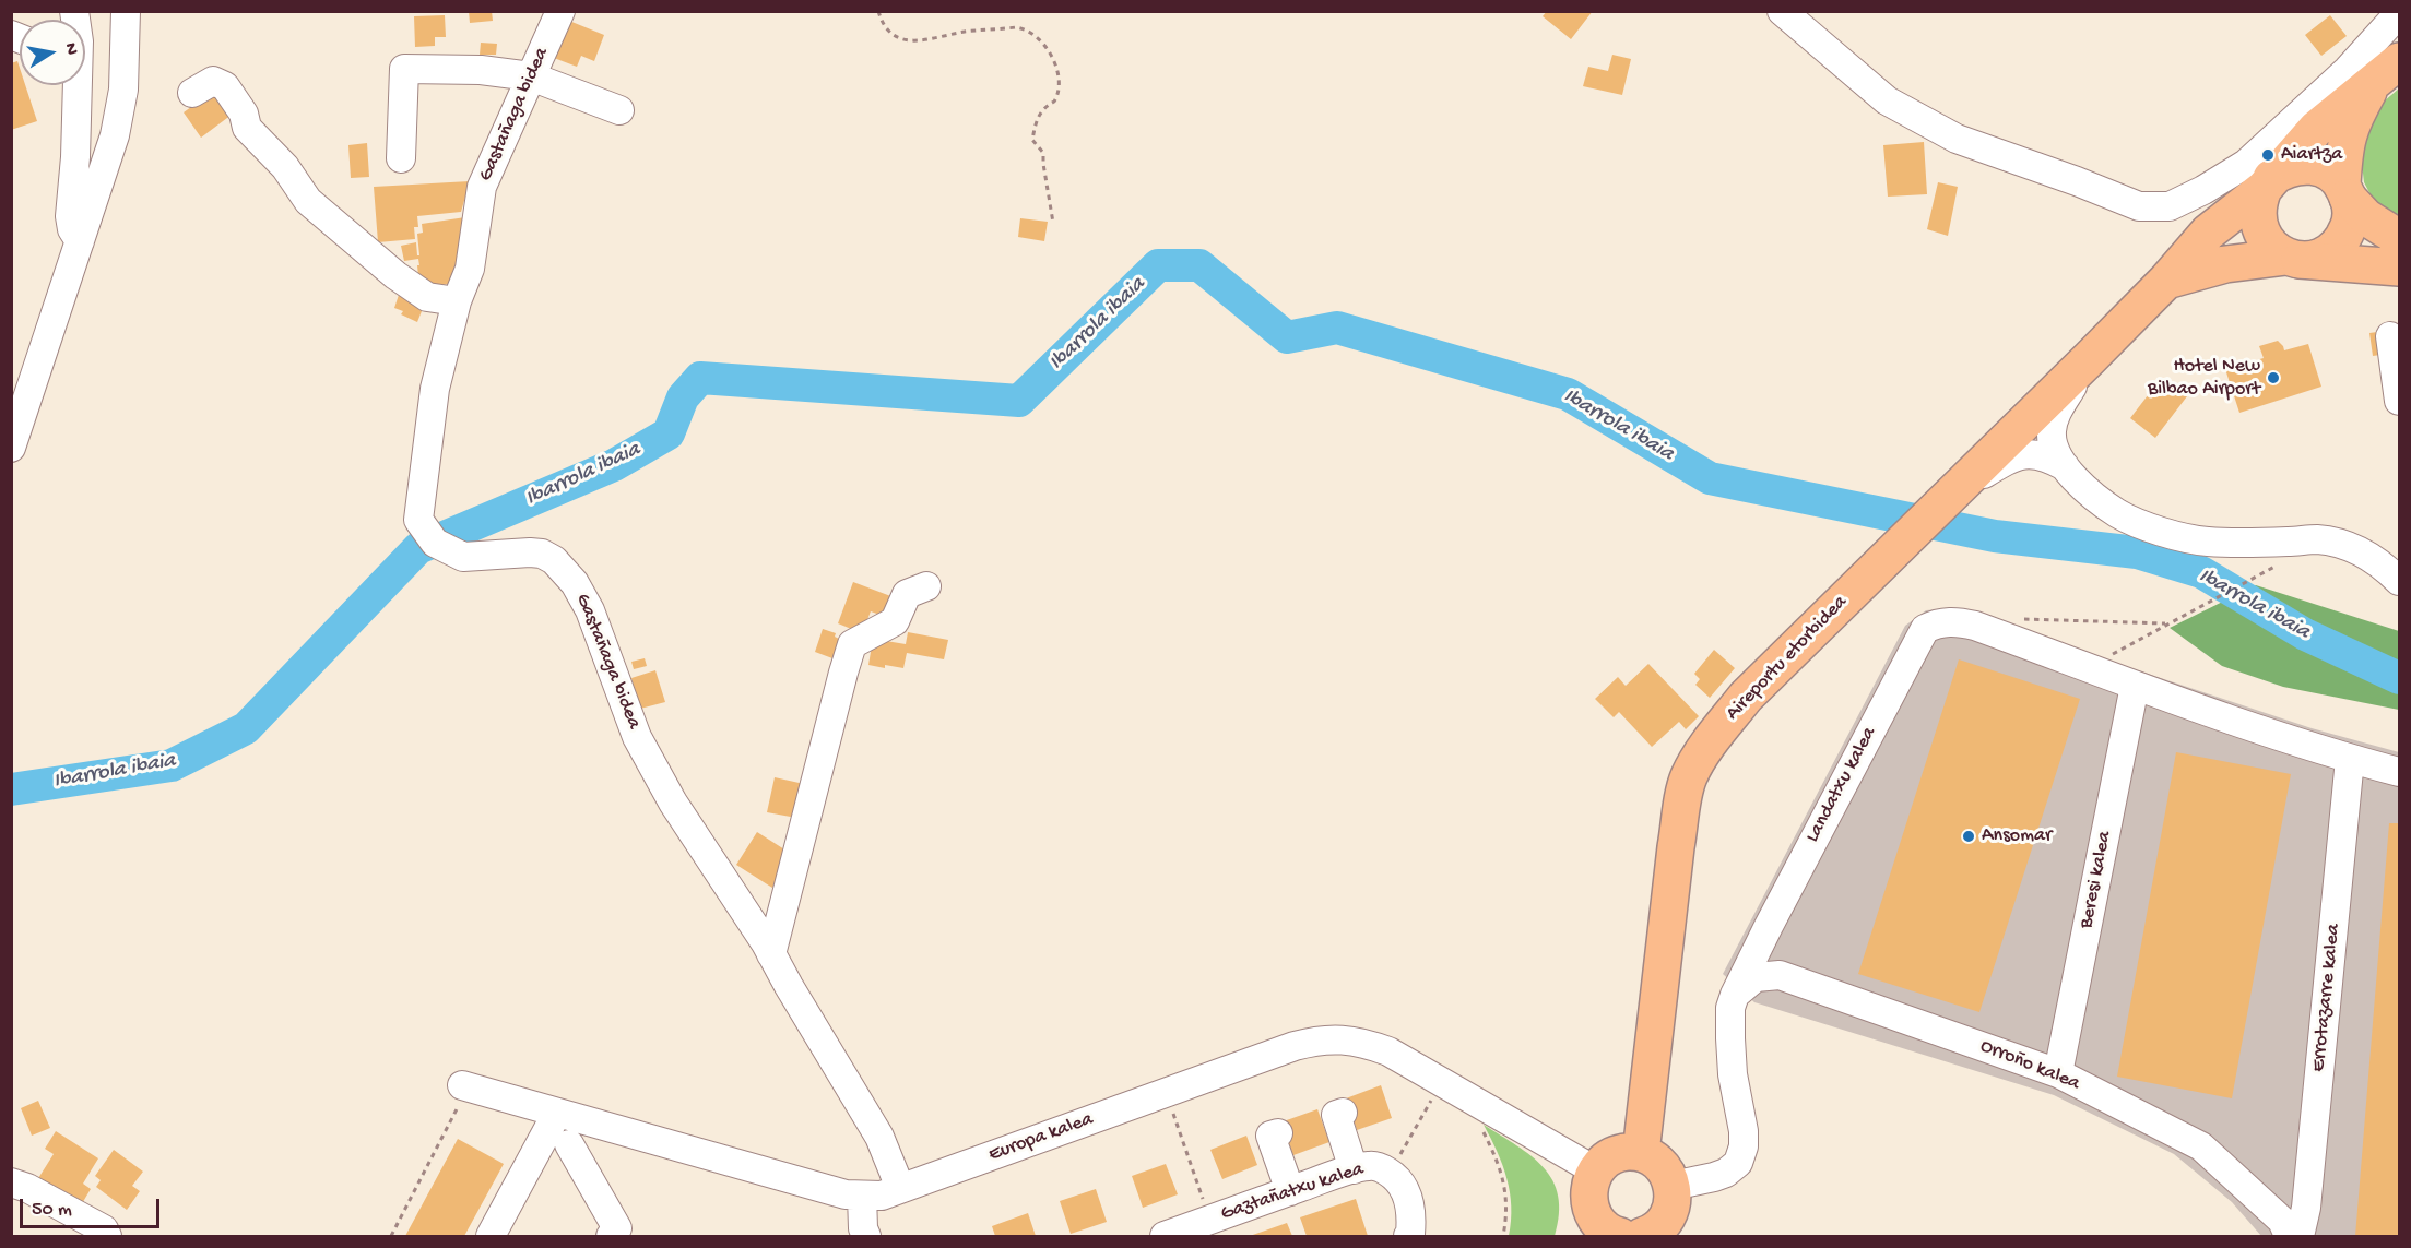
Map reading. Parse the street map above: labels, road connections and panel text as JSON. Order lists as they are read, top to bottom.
{
  "streets": {
    "main road": ["Aireportu etorbidea"],
    "street": [
      "Gastañaga bidea",
      "Landatxu kalea",
      "Beresi kalea",
      "Errotazarre kalea",
      "Orroño kalea",
      "Europa kalea",
      "Gaztañatxu kalea"
    ]
  },
  "crossings": [
    ["Gastañaga bidea", "Europa kalea"],
    ["Aireportu etorbidea", "Landatxu kalea"],
    ["Aireportu etorbidea", "Europa kalea"],
    ["Landatxu kalea", "Beresi kalea"],
    ["Landatxu kalea", "Errotazarre kalea"],
    ["Landatxu kalea", "Orroño kalea"],
    ["Landatxu kalea", "Europa kalea"],
    ["Beresi kalea", "Orroño kalea"]
  ],
  "water": ["Ibarrola ibaia"],
  "places": ["Aiartza", "Hotel New Bilbao Airport", "Ansomar"],
  "scale_bar": "50 m",
  "north": "right"
}
